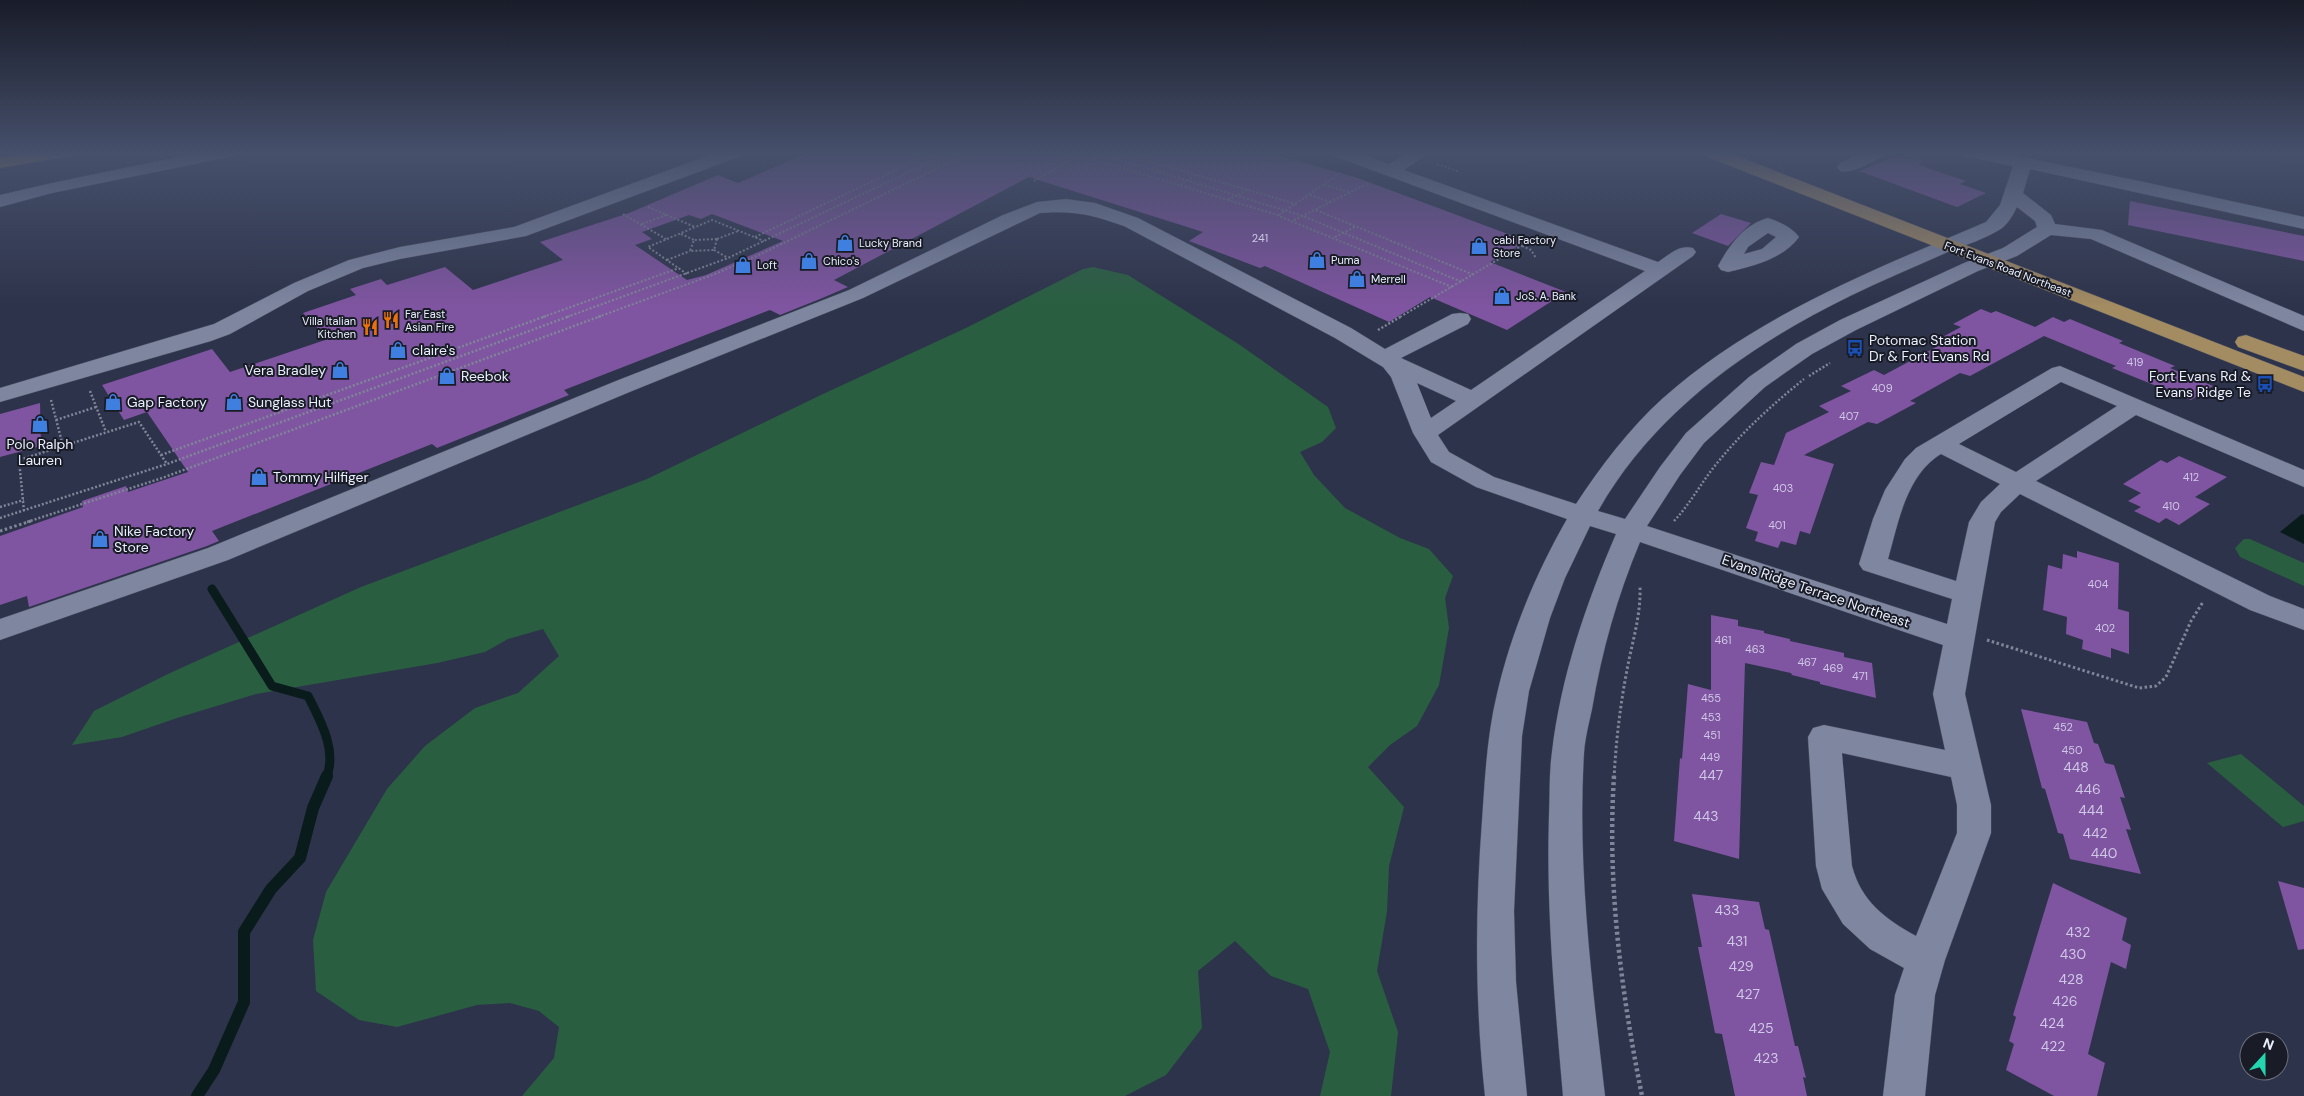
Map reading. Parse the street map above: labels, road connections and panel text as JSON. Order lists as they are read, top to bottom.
{
  "streets": {
    "main road": ["Fort Evans Road Northeast"],
    "street": ["Evans Ridge Terrace Northeast"]
  },
  "places": {
    "shop": [
      "Lucky Brand",
      "cabi Factory Store",
      "Puma",
      "Chico's",
      "Loft",
      "Merrell",
      "JoS. A. Bank",
      "claire's",
      "Vera Bradley",
      "Reebok",
      "Gap Factory",
      "Sunglass Hut",
      "Polo Ralph Lauren",
      "Tommy Hilfiger",
      "Nike Factory Store"
    ],
    "restaurant": ["Far East Asian Fire", "Villa Italian Kitchen"],
    "bus stop": ["Potomac Station Dr & Fort Evans Rd", "Fort Evans Rd & Evans Ridge Te"]
  },
  "house_numbers": [
    "241",
    "419",
    "409",
    "407",
    "412",
    "403",
    "410",
    "401",
    "404",
    "402",
    "461",
    "463",
    "467",
    "469",
    "471",
    "455",
    "453",
    "452",
    "451",
    "450",
    "449",
    "448",
    "447",
    "446",
    "444",
    "443",
    "442",
    "440",
    "433",
    "432",
    "431",
    "430",
    "429",
    "428",
    "427",
    "426",
    "424",
    "425",
    "422",
    "423"
  ],
  "north": "top"
}
